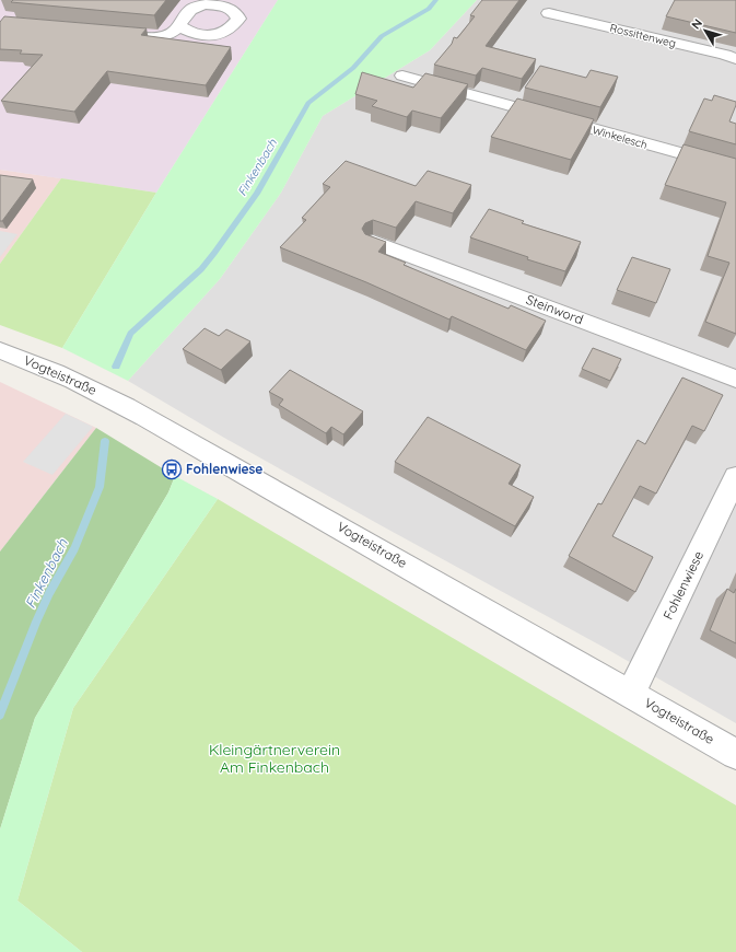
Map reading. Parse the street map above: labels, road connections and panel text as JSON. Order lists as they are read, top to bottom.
{
  "streets": {
    "street": [
      "Rossittenweg",
      "Winkelesch",
      "Steinword",
      "Vogteistraße",
      "Fohlenwiese"
    ]
  },
  "crossings": [
    ["Vogteistraße", "Fohlenwiese"]
  ],
  "water": ["Finkenbach"],
  "parks": ["Kleingärtnerverein Am Finkenbach"],
  "places": {
    "bus stop": ["Fohlenwiese"]
  },
  "north": "top left"
}
